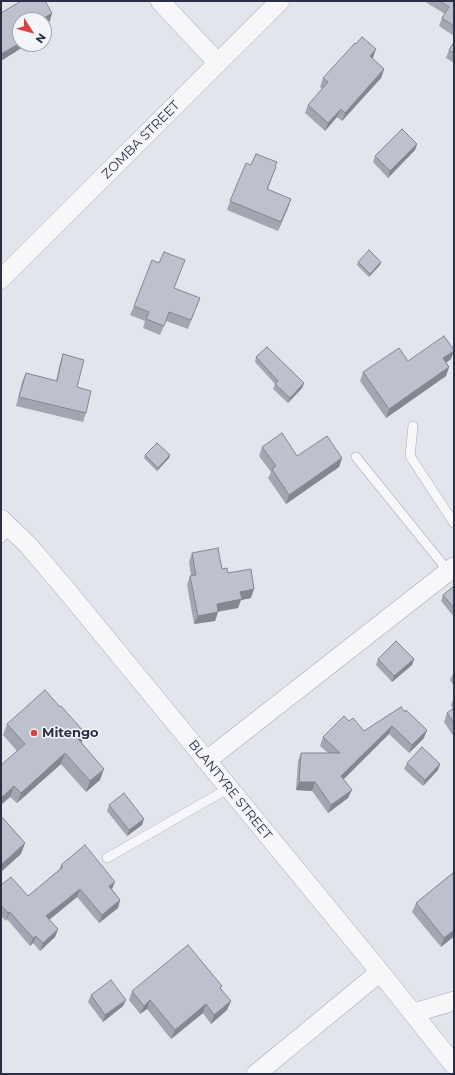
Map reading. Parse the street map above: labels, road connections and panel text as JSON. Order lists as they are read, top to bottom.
{
  "streets": {
    "street": ["ZOMBA STREET", "BLANTYRE STREET"]
  },
  "places": ["Mitengo"],
  "north": "bottom right"
}
